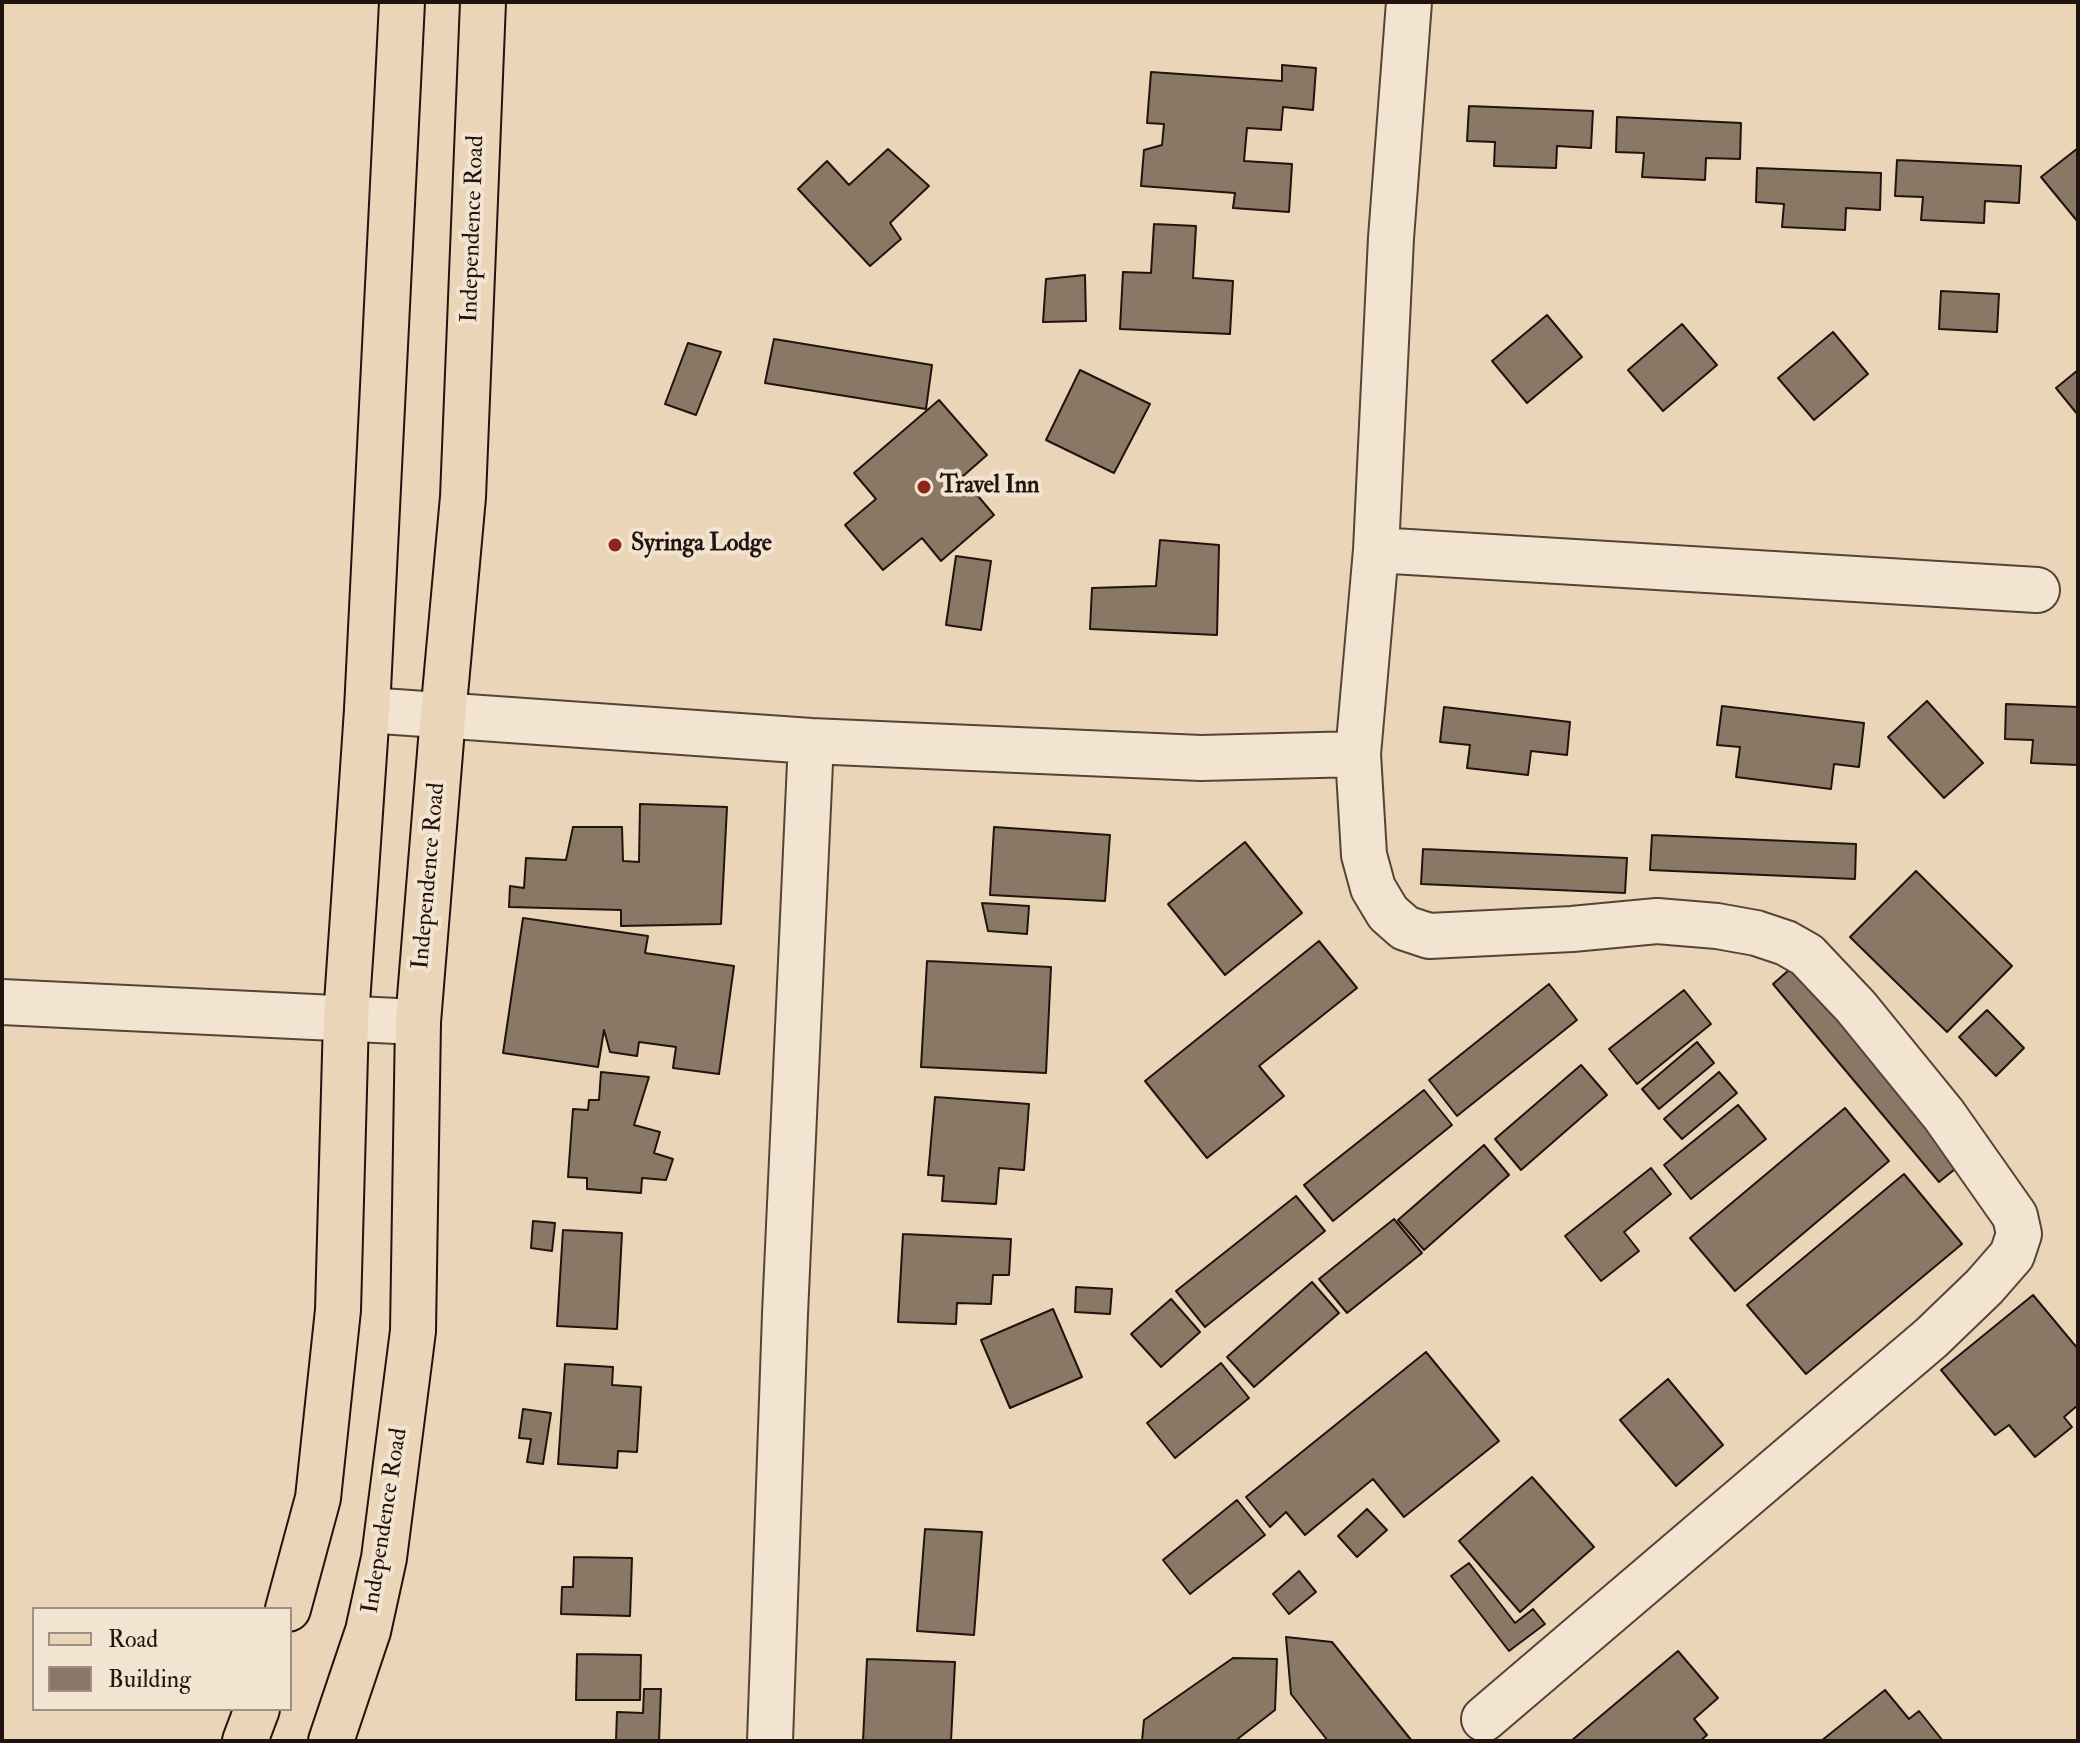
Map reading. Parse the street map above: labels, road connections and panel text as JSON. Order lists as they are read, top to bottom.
{
  "streets": {
    "main road": ["Independence Road"]
  },
  "places": ["Travel Inn", "Syringa Lodge"],
  "legend": ["Road", "Building"]
}
